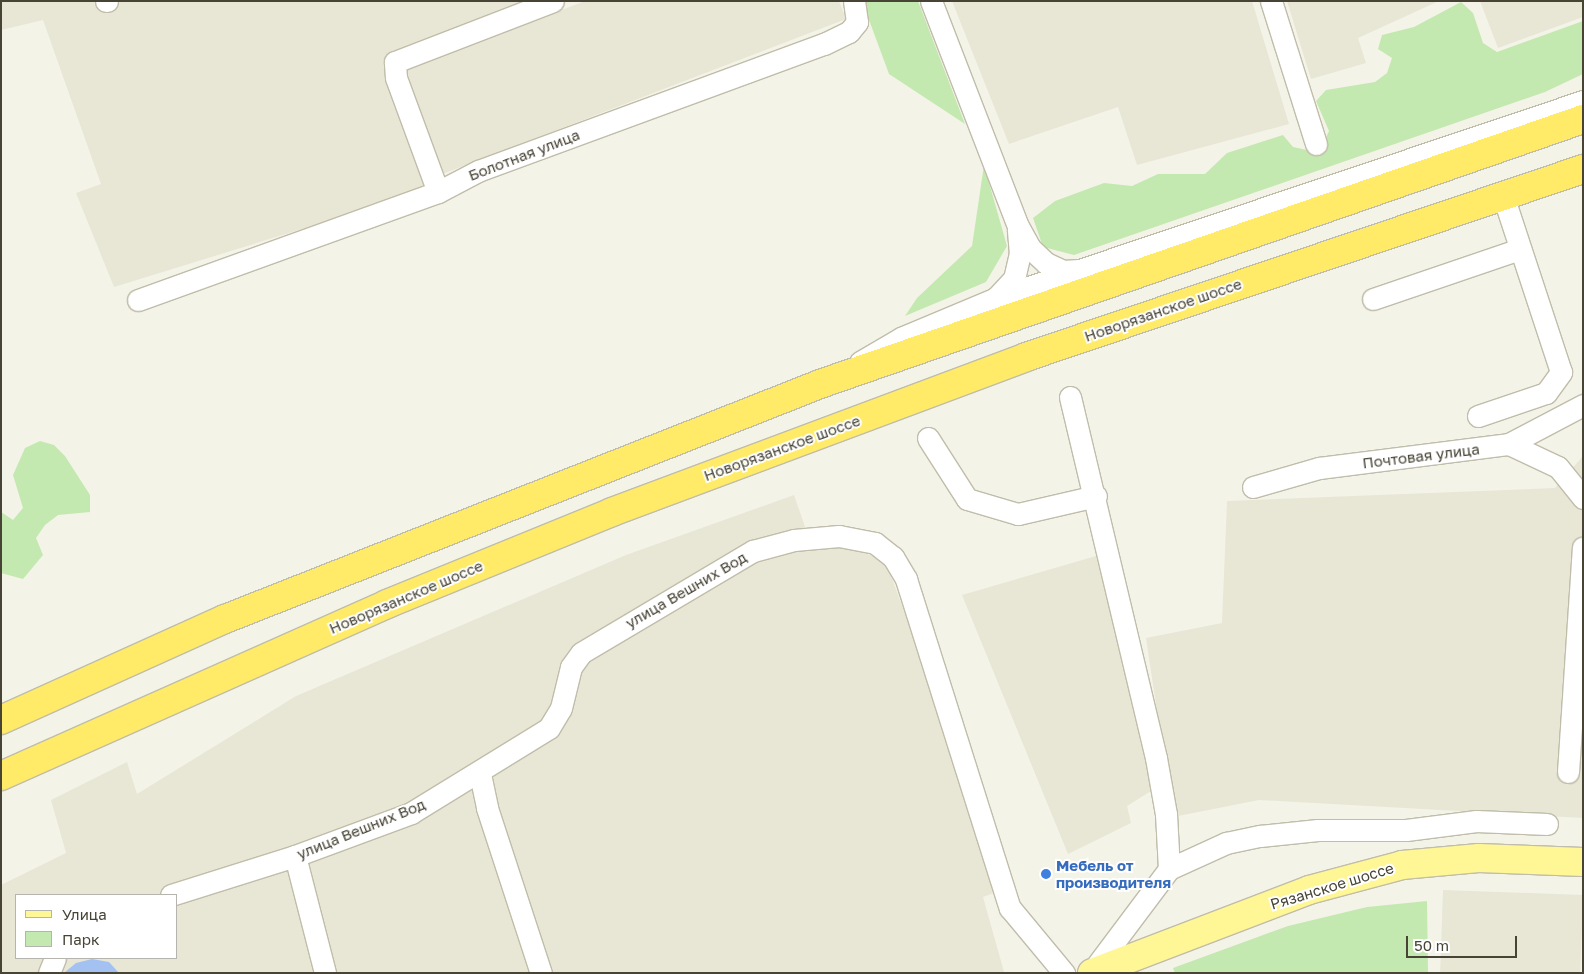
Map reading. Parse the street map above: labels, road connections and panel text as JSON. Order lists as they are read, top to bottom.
{
  "streets": {
    "highway": ["Новорязанское шоссе"],
    "main road": ["Рязанское шоссе"],
    "street": ["Болотная улица", "Почтовая улица", "улица Вешних Вод"]
  },
  "places": ["Мебель от производителя"],
  "legend": ["Улица", "Парк"],
  "scale_bar": "50 m"
}
